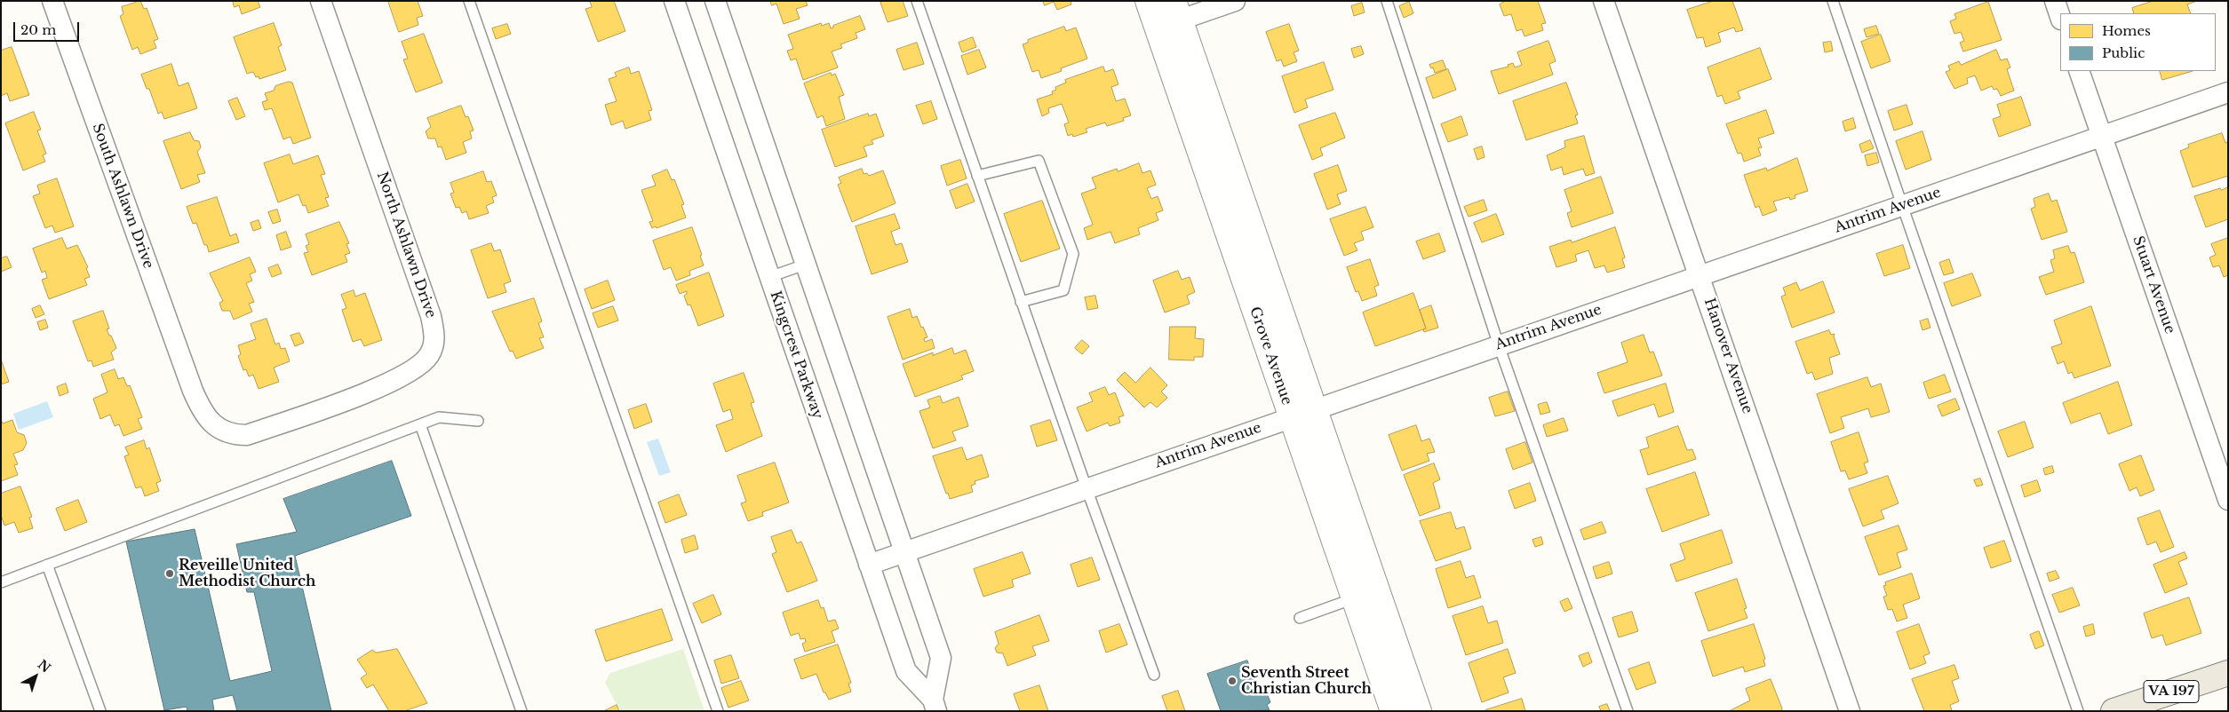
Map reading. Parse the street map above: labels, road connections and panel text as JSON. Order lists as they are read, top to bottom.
{
  "streets": {
    "main road": ["VA 197"],
    "street": [
      "South Ashlawn Drive",
      "Antrim Avenue",
      "North Ashlawn Drive",
      "Stuart Avenue",
      "Kingcrest Parkway",
      "Grove Avenue",
      "Hanover Avenue"
    ]
  },
  "crossings": [
    ["South Ashlawn Drive", "North Ashlawn Drive"],
    ["Antrim Avenue", "Stuart Avenue"],
    ["Antrim Avenue", "Kingcrest Parkway"],
    ["Antrim Avenue", "Grove Avenue"],
    ["Antrim Avenue", "Hanover Avenue"]
  ],
  "places": ["Reveille United Methodist Church", "Seventh Street Christian Church"],
  "legend": ["Homes", "Public"],
  "scale_bar": "20 m",
  "north": "top right"
}
